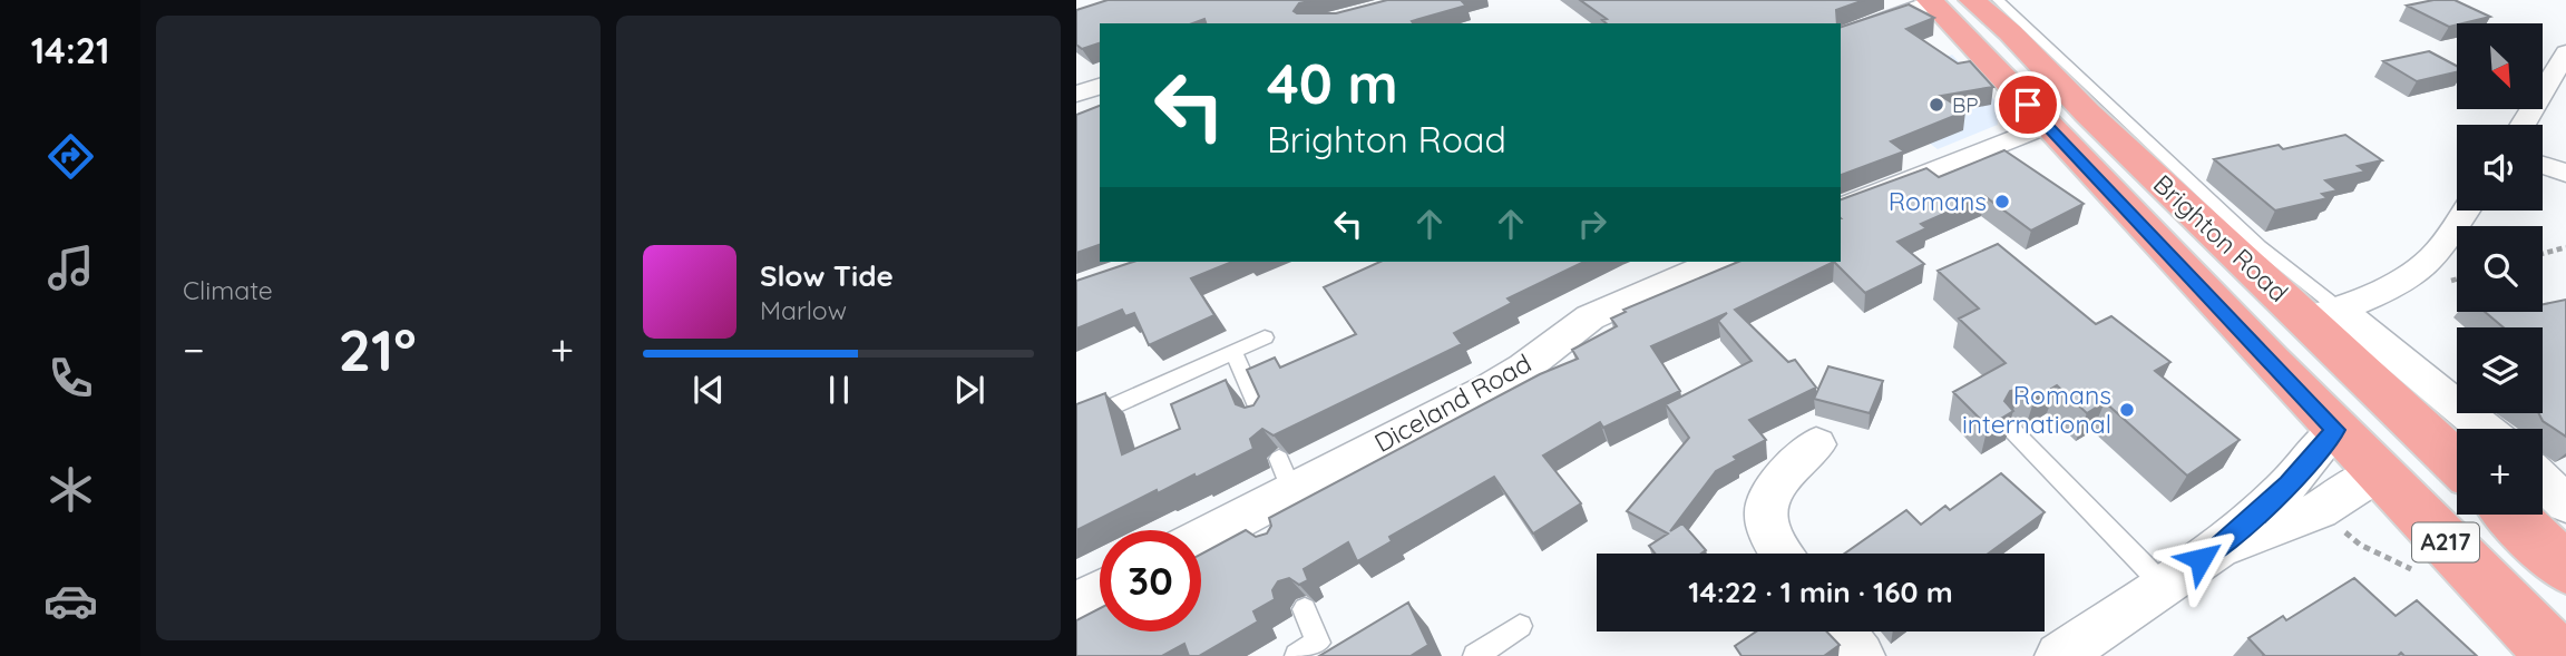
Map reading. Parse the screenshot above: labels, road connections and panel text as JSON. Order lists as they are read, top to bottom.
{
  "streets": {
    "highway": ["Brighton Road", "A217"],
    "street": ["Diceland Road"]
  },
  "places": ["BP", "Romans", "Romans international"],
  "north": "bottom right",
  "page": {
    "tabs": "14:21",
    "tile": "Climate",
    "map_buttons": "+",
    "turn": ["40 m", "Brighton Road"],
    "song": ["Slow Tide", "Marlow"],
    "heat": ["−", "21°", "+"],
    "limit": "30",
    "trip": "14:22 · 1 min · 160 m"
  }
}
